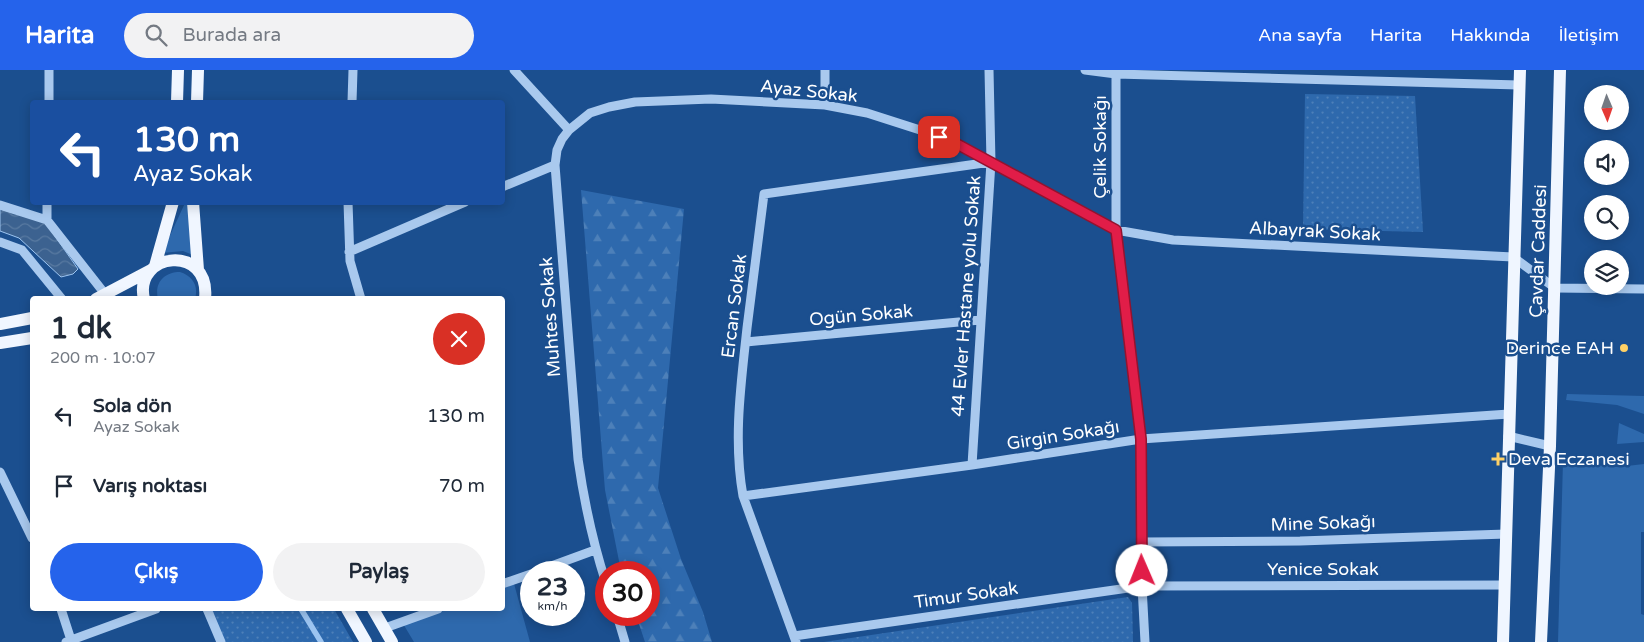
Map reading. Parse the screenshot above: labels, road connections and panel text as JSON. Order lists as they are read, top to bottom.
{
  "streets": {
    "main road": ["Çavdar Caddesi"],
    "street": [
      "Ayaz Sokak",
      "Çelik Sokağı",
      "Albayrak Sokak",
      "44 Evler Hastane yolu Sokak",
      "Ercan Sokak",
      "Ogün Sokak",
      "Muhtes Sokak",
      "Girgin Sokağı",
      "Mine Sokağı",
      "Yenice Sokak",
      "Timur Sokak"
    ]
  },
  "crossings": [
    ["Ayaz Sokak", "Çelik Sokağı"],
    ["Ayaz Sokak", "Albayrak Sokak"],
    ["Ayaz Sokak", "44 Evler Hastane yolu Sokak"],
    ["Ayaz Sokak", "Ercan Sokak"],
    ["Ayaz Sokak", "Muhtes Sokak"],
    ["Çelik Sokağı", "Albayrak Sokak"],
    ["Çelik Sokağı", "Girgin Sokağı"],
    ["Çelik Sokağı", "Mine Sokağı"],
    ["Çelik Sokağı", "Yenice Sokak"],
    ["Çelik Sokağı", "Timur Sokak"],
    ["Albayrak Sokak", "Çavdar Caddesi"],
    ["Çavdar Caddesi", "Girgin Sokağı"],
    ["Çavdar Caddesi", "Mine Sokağı"],
    ["Çavdar Caddesi", "Yenice Sokak"],
    ["44 Evler Hastane yolu Sokak", "Ercan Sokak"],
    ["44 Evler Hastane yolu Sokak", "Ogün Sokak"],
    ["44 Evler Hastane yolu Sokak", "Girgin Sokağı"],
    ["Ercan Sokak", "Ogün Sokak"],
    ["Ercan Sokak", "Girgin Sokağı"],
    ["Ercan Sokak", "Timur Sokak"],
    ["Yenice Sokak", "Timur Sokak"]
  ],
  "places": {
    "other": ["Derince EAH"],
    "health": ["Deva Eczanesi"]
  },
  "north": "bottom",
  "page": {
    "header": "Harita",
    "search": "Burada ara",
    "nav": [
      "Ana sayfa",
      "Harita",
      "Hakkında",
      "İletişim"
    ],
    "turn": ["130 m", "Ayaz Sokak"],
    "heading": ["1 dk", "200 m · 10:07"],
    "list": [
      {
        "name": "Sola dön",
        "note": "Ayaz Sokak",
        "value": "130 m"
      },
      {
        "name": "Varış noktası",
        "value": "70 m"
      }
    ],
    "buttons": ["Çıkış", "Paylaş"],
    "speed": "23 km/h",
    "limit": "30"
  }
}
